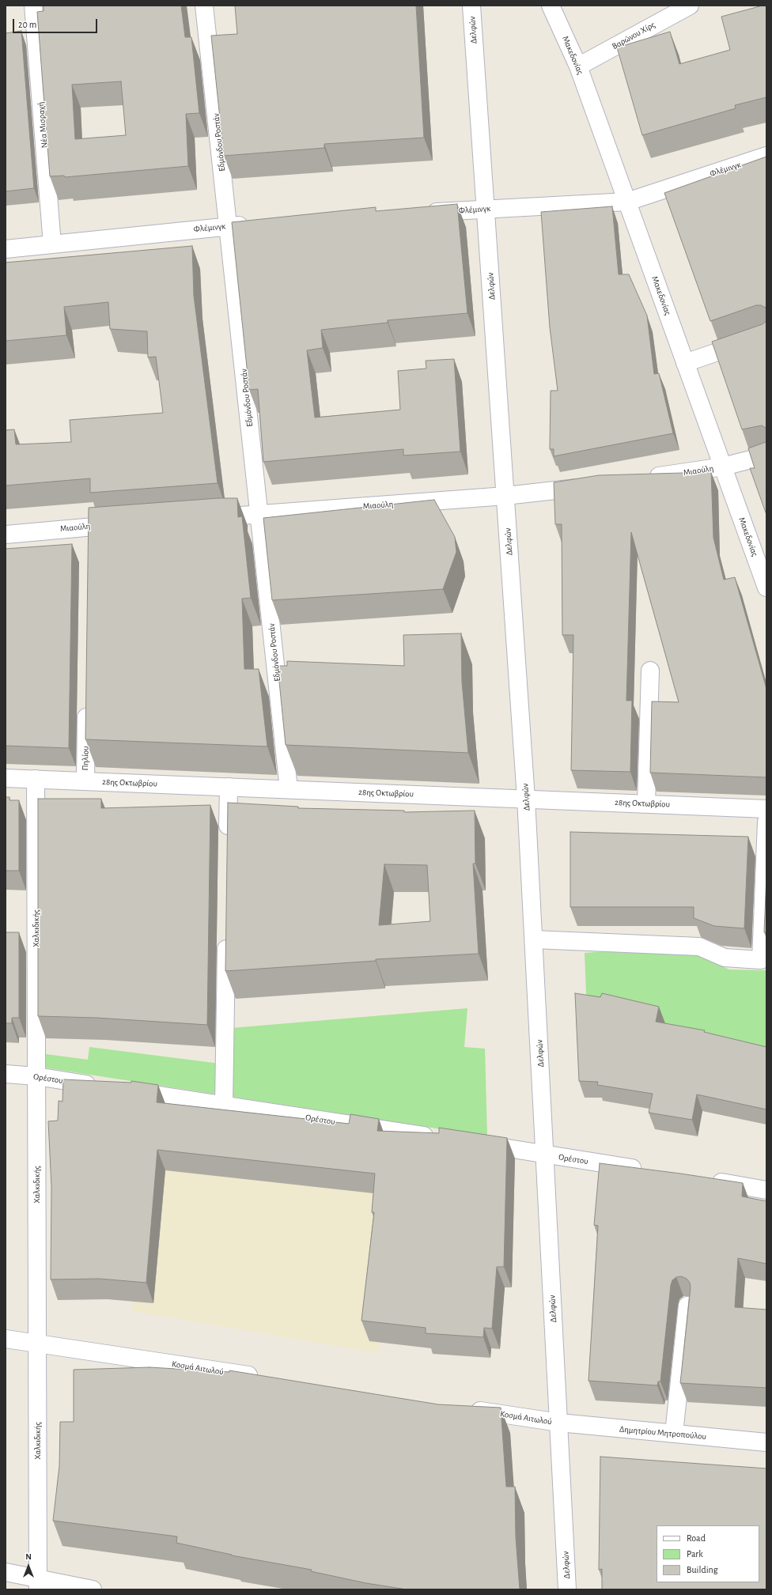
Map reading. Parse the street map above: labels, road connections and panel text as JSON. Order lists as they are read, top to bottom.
{
  "streets": {
    "street": [
      "Δελφών",
      "Βαρώνου Χίρς",
      "Μακεδονίας",
      "Νέα Μισραχή",
      "Εδμόνδου Ροστάν",
      "Φλέμινγκ",
      "Μιαούλη",
      "Πηλίου",
      "28ης Οκτωβρίου",
      "Χαλκιδικής",
      "Ορέστου",
      "Κοσμά Αιτωλού",
      "Δημητρίου Μητροπούλου"
    ]
  },
  "crossings": [
    ["Δελφών", "Φλέμινγκ"],
    ["Δελφών", "Μιαούλη"],
    ["Δελφών", "28ης Οκτωβρίου"],
    ["Δελφών", "Ορέστου"],
    ["Δελφών", "Κοσμά Αιτωλού"],
    ["Δελφών", "Δημητρίου Μητροπούλου"],
    ["Βαρώνου Χίρς", "Μακεδονίας"],
    ["Μακεδονίας", "Φλέμινγκ"],
    ["Μακεδονίας", "Μιαούλη"],
    ["Νέα Μισραχή", "Φλέμινγκ"],
    ["Εδμόνδου Ροστάν", "Φλέμινγκ"],
    ["Εδμόνδου Ροστάν", "Μιαούλη"],
    ["Εδμόνδου Ροστάν", "28ης Οκτωβρίου"],
    ["Πηλίου", "28ης Οκτωβρίου"],
    ["28ης Οκτωβρίου", "Χαλκιδικής"],
    ["Χαλκιδικής", "Ορέστου"],
    ["Χαλκιδικής", "Κοσμά Αιτωλού"],
    ["Κοσμά Αιτωλού", "Δημητρίου Μητροπούλου"]
  ],
  "legend": ["Road", "Park", "Building"],
  "scale_bar": "20 m",
  "north": "top"
}
